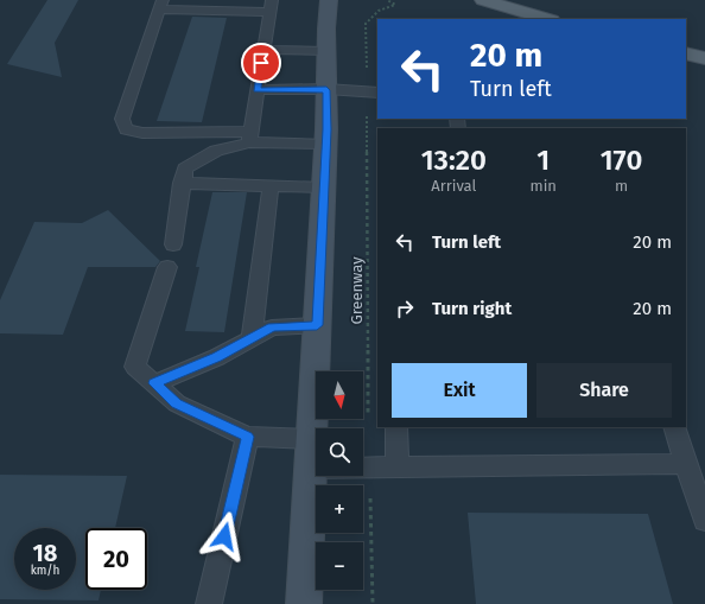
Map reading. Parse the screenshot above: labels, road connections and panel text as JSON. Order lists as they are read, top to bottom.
{
  "streets": {
    "path": ["Greenway"]
  },
  "north": "bottom",
  "page": {
    "turn": ["20 m", "Turn left"],
    "eta": [
      "13:20",
      "Arrival",
      "1",
      "min",
      "170",
      "m"
    ],
    "list": [
      {
        "name": "Turn left",
        "value": "20 m"
      },
      {
        "name": "Turn right",
        "value": "20 m"
      }
    ],
    "buttons": ["Exit", "Share"],
    "map_buttons": ["+", "−"],
    "speed": "18 km/h",
    "limit": "20"
  }
}
